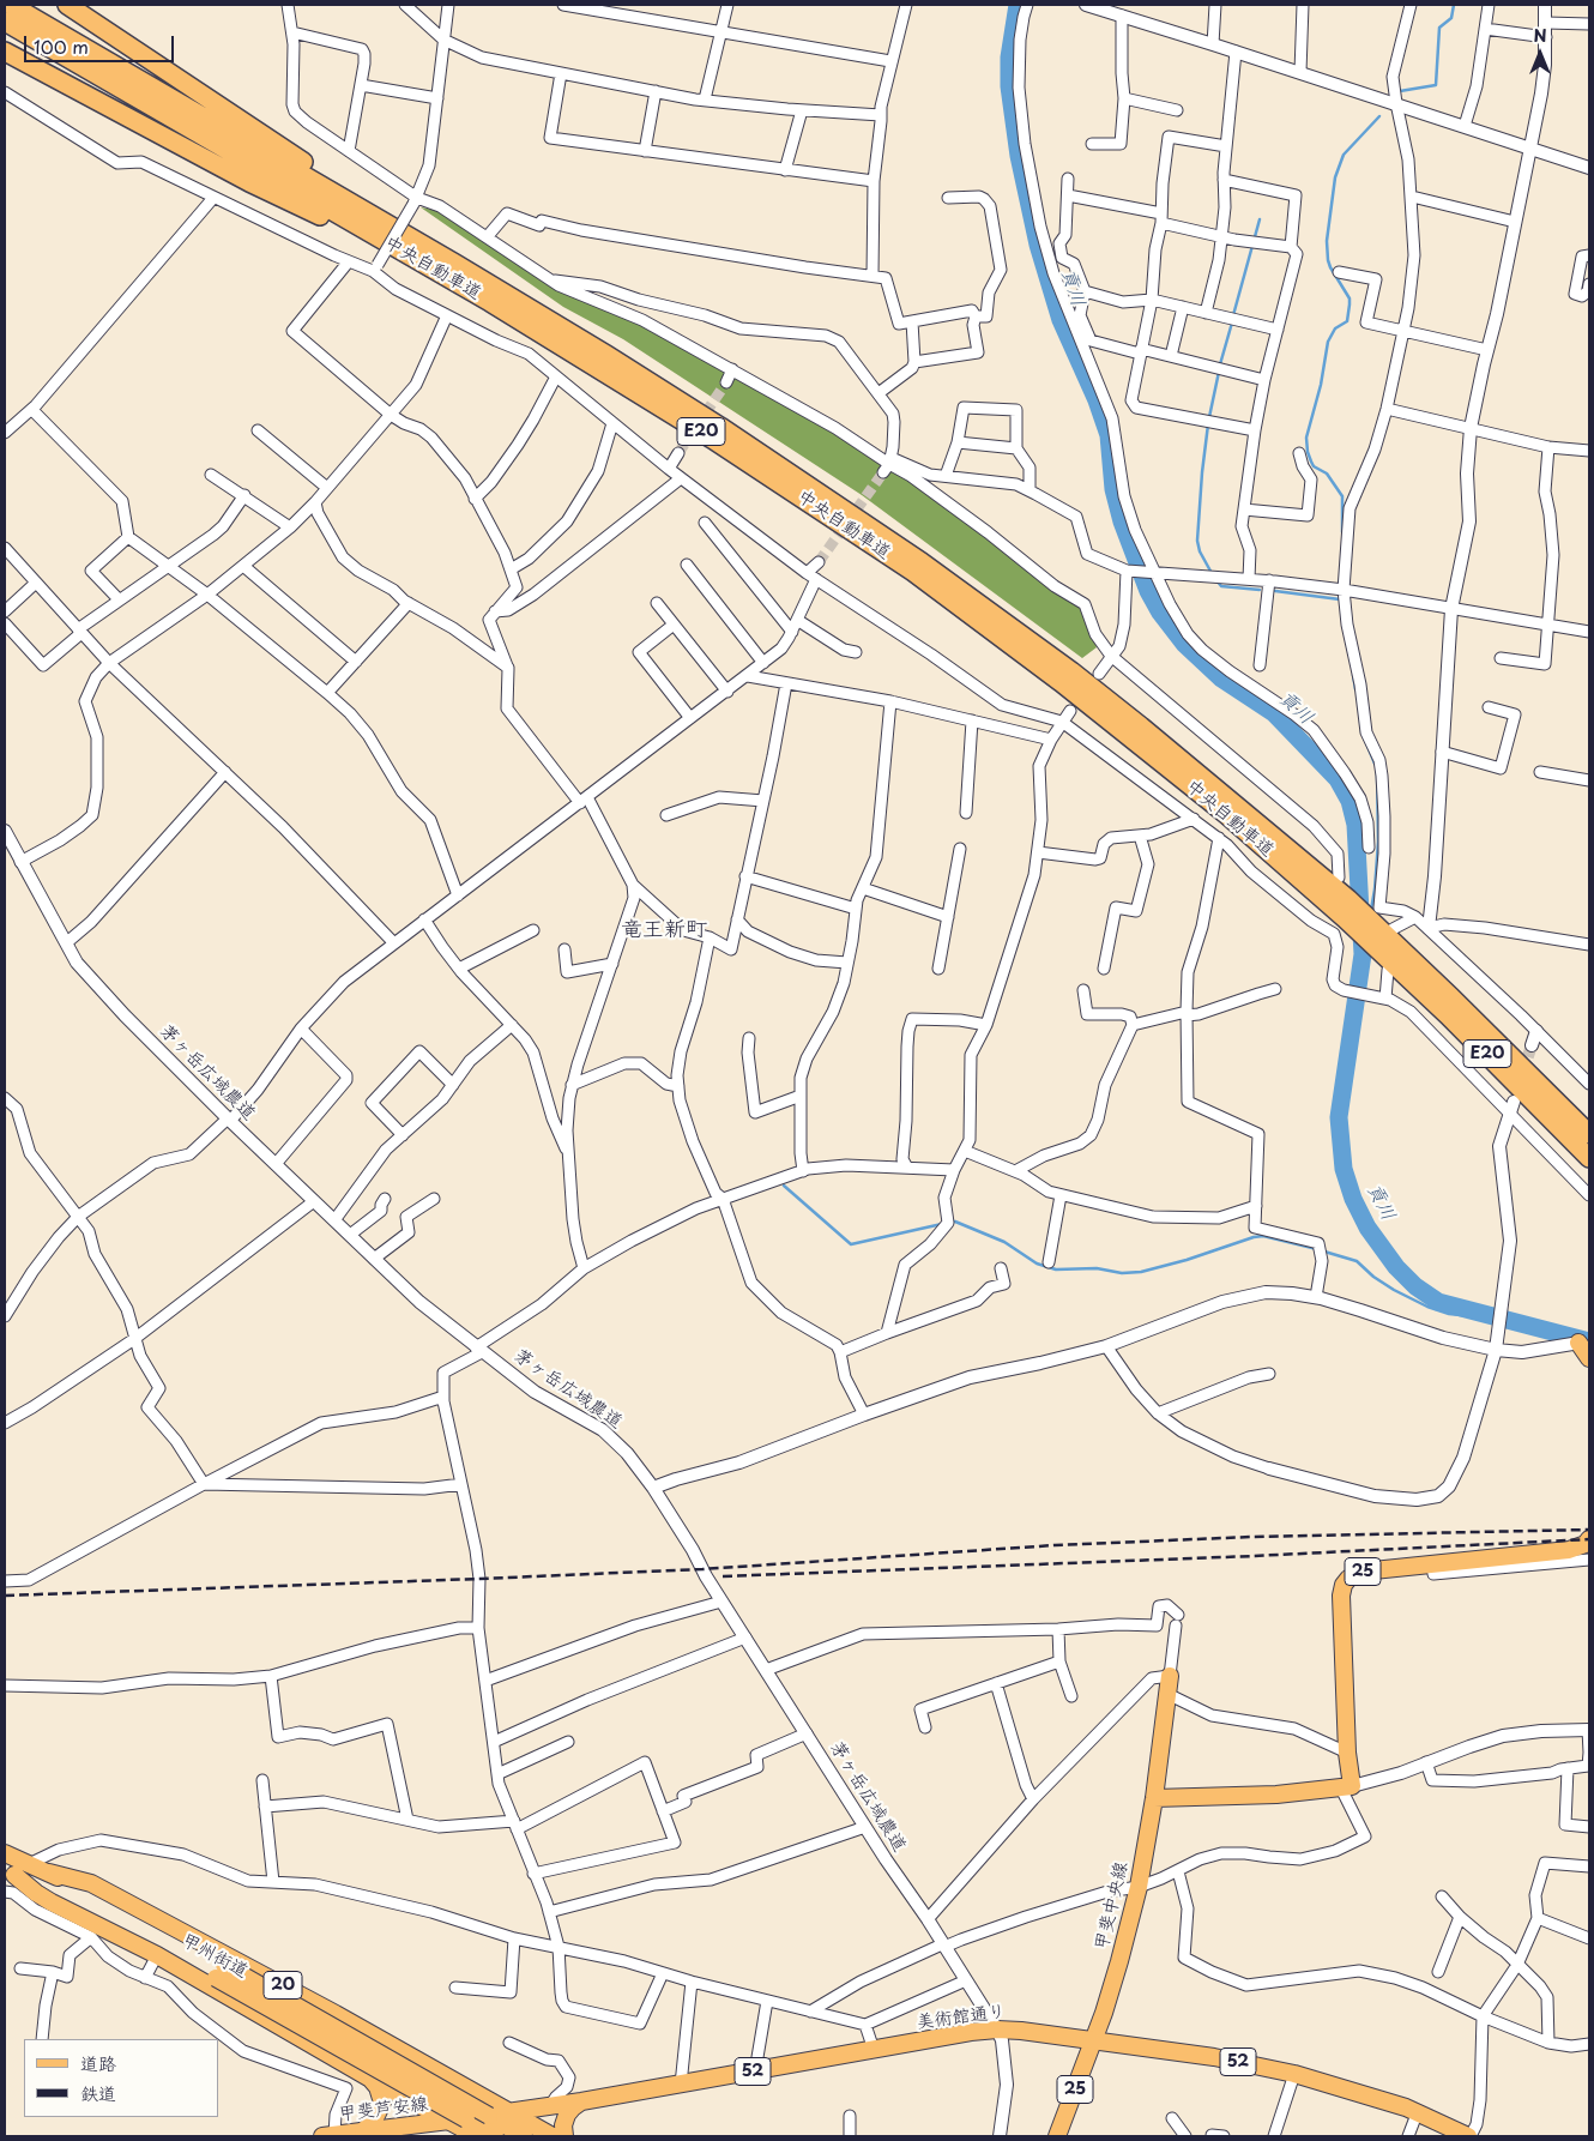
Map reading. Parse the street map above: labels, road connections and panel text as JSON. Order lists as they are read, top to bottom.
{
  "streets": {
    "highway": ["中央自動車道", "E20"],
    "main road": [
      "25",
      "甲斐中央線",
      "甲州街道",
      "20",
      "美術館通り",
      "52",
      "甲斐芦安線"
    ],
    "street": ["茅ヶ岳広域農道"]
  },
  "crossings": [
    ["茅ヶ岳広域農道", "美術館通り"],
    ["甲斐中央線", "美術館通り"],
    ["甲州街道", "20"],
    ["甲州街道", "美術館通り"],
    ["20", "美術館通り"],
    ["20", "甲斐芦安線"],
    ["美術館通り", "甲斐芦安線"]
  ],
  "districts": ["竜王新町"],
  "water": ["貢川"],
  "legend": ["道路", "鉄道"],
  "scale_bar": "100 m",
  "north": "top"
}
